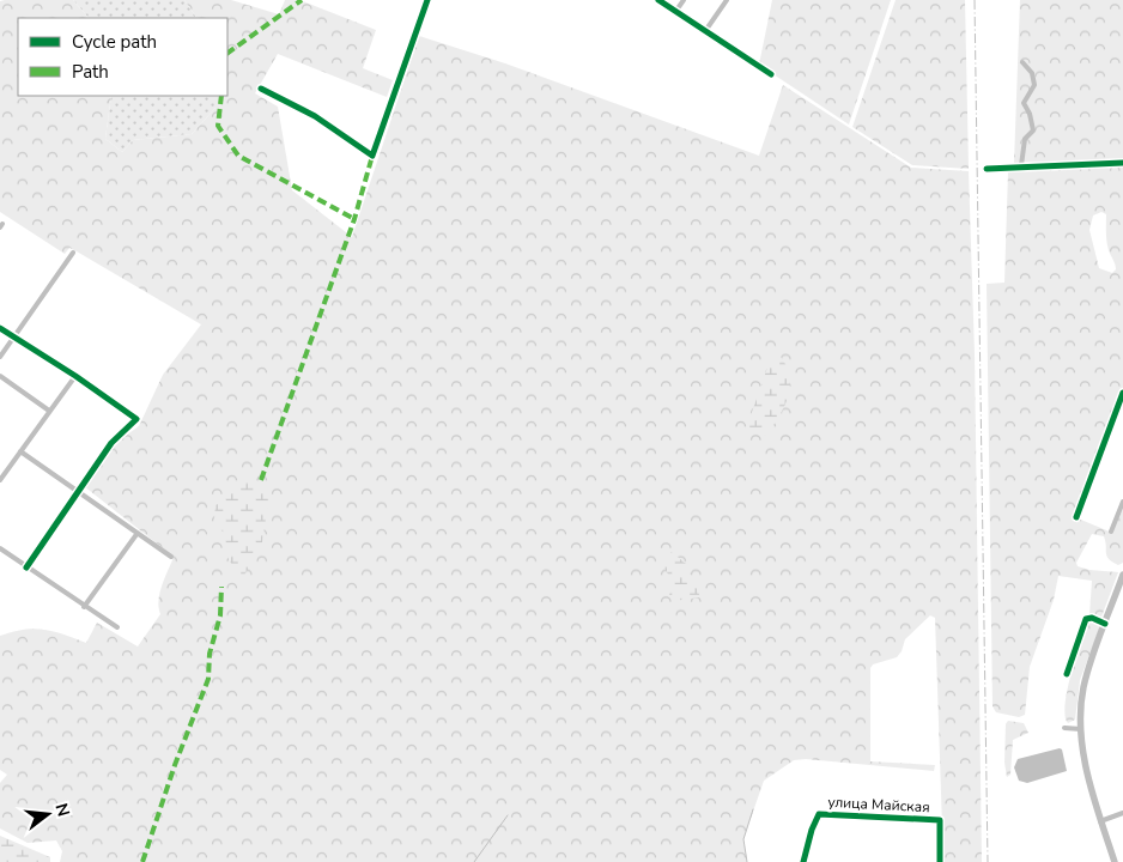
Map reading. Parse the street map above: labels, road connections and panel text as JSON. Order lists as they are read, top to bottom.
{
  "streets": {
    "street": ["улица Майская"]
  },
  "legend": ["Cycle path", "Path"],
  "north": "right"
}
